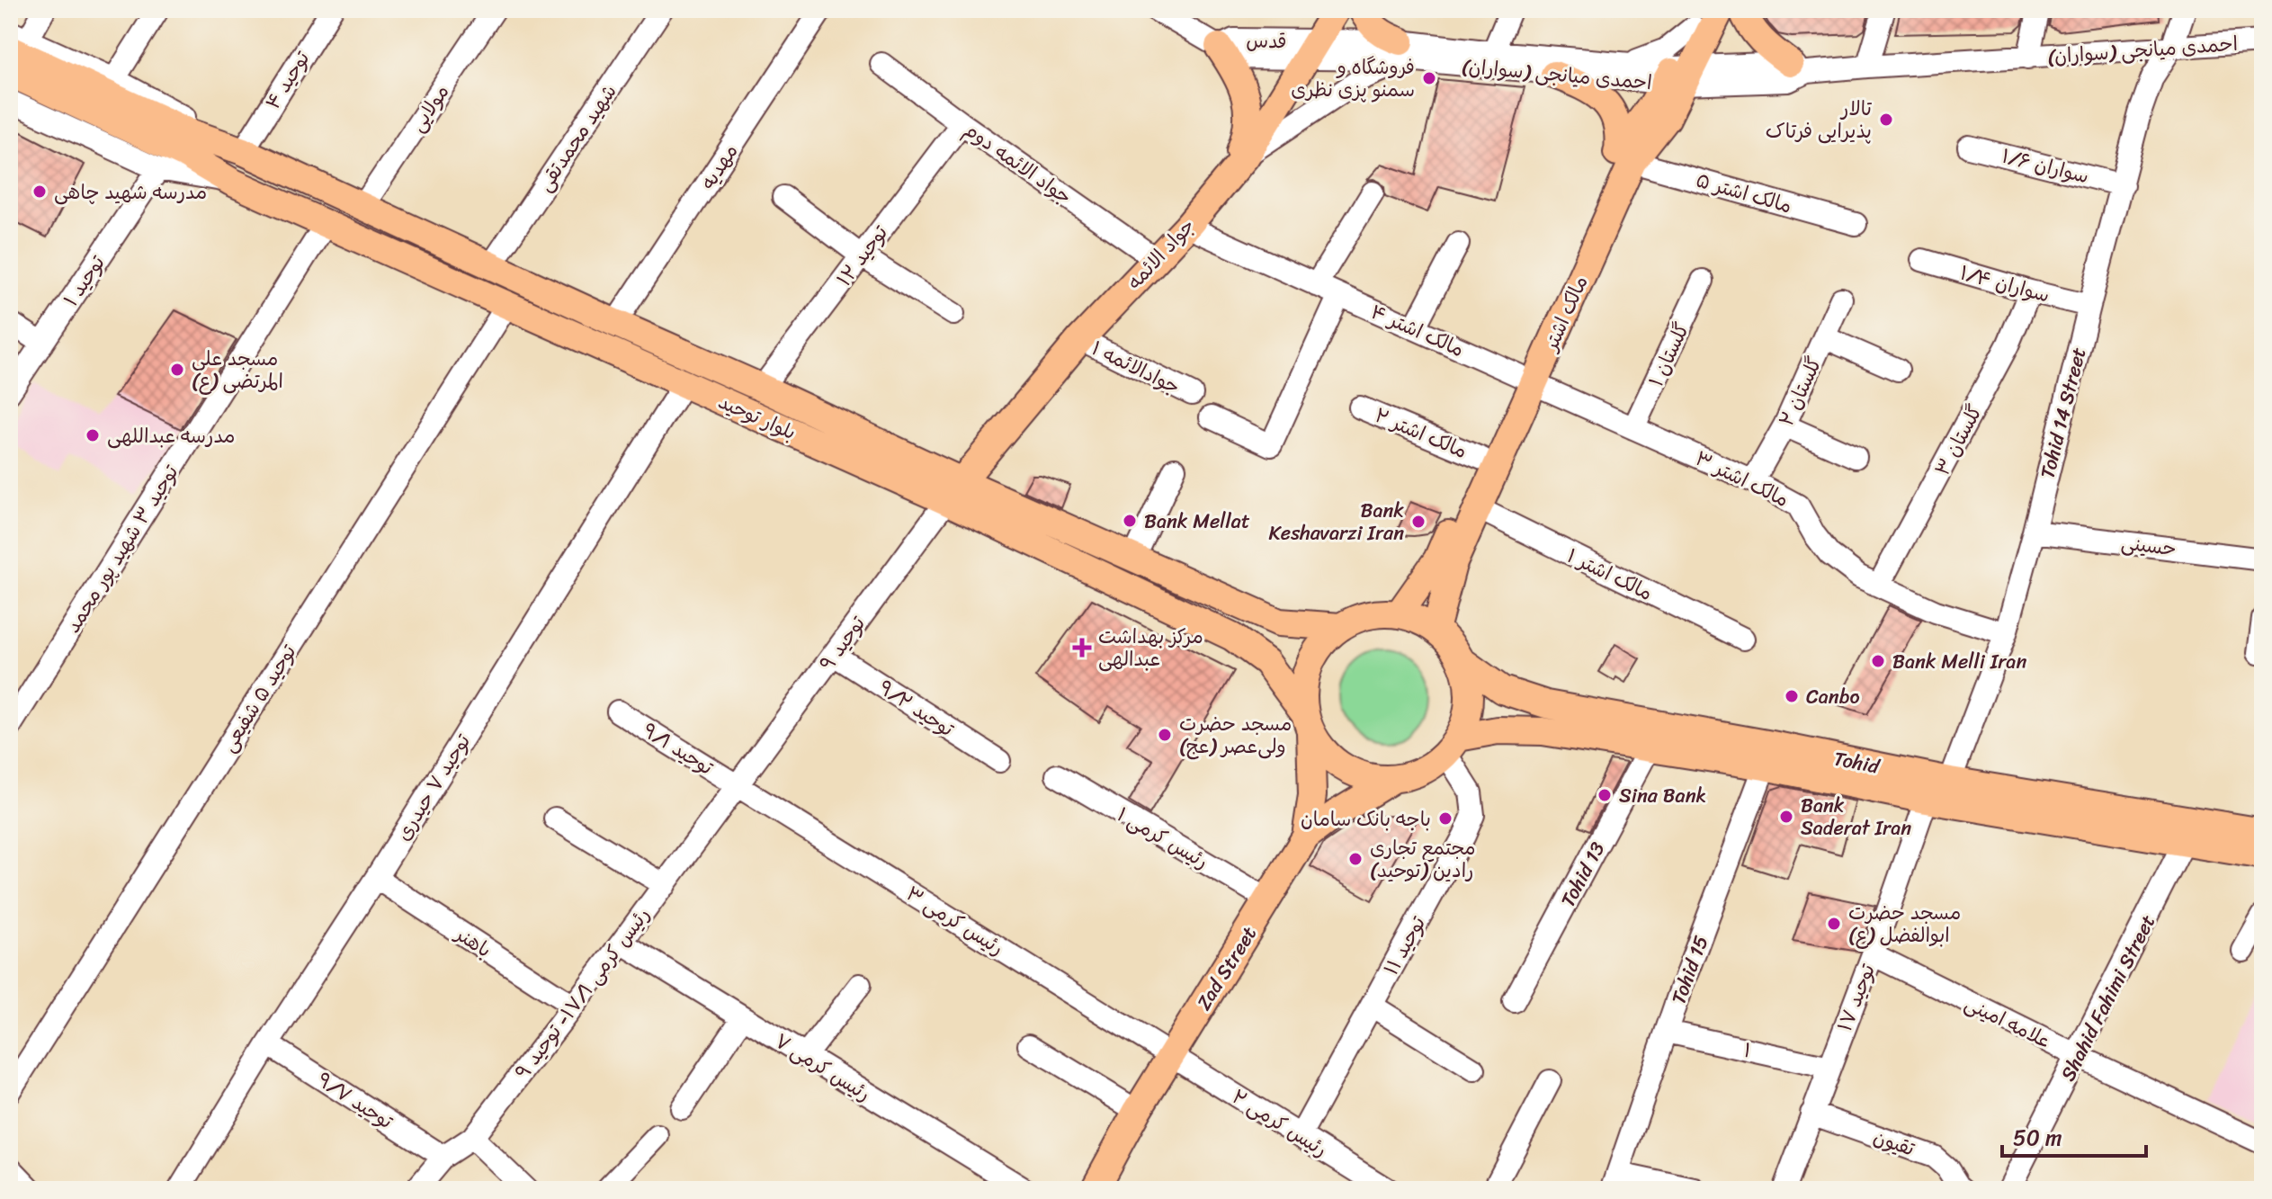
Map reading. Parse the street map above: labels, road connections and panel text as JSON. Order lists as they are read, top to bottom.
{
  "streets": {
    "main road": [
      "جواد الائمه",
      "مالک اشتر",
      "بلوار توحید",
      "Tohid",
      "Zad Street"
    ],
    "street": [
      "قدس",
      "احمدی میانجی (سواران)",
      "توحید ۴",
      "مولایی",
      "شهید محمدتقی",
      "جواد الائمه دوم",
      "سواران ۱/۶",
      "مهدیه",
      "مالک اشتر ۵",
      "توحید ۱۲",
      "توحید ۱",
      "سواران ۱/۴",
      "مالک اشتر ۴",
      "گلستان ۱",
      "جوادالائمه ۱",
      "گلستان ۲",
      "Tohid 14 Street",
      "مالک اشتر ۲",
      "گلستان ۳",
      "مالک اشتر ۳",
      "حسینی",
      "توحید ۳ شهيد پور محمد",
      "مالک اشتر ۱",
      "توحید ۹",
      "توحید ۵ شفیعی",
      "توحید ۹/۲",
      "توحید ۹/۱",
      "توحید ۷ حیدری",
      "رئیس کرمی ۱",
      "Tohid 13",
      "رئیس کرمی ۳",
      "باهنر",
      "توحید ۱۱",
      "Tohid 15",
      "رئیس کرمی ۱۷/۱- توحید ۹",
      "توحید ۱۷",
      "Shahid Fahimi Street",
      "علامه امینی",
      "۱",
      "رئیس کرمی ۷",
      "توحید ۹/۷",
      "رئیس کرمی ۲",
      "تقیون"
    ]
  },
  "crossings": [
    ["قدس", "احمدی میانجی (سواران)"],
    ["قدس", "جواد الائمه"],
    ["احمدی میانجی (سواران)", "جواد الائمه"],
    ["احمدی میانجی (سواران)", "مالک اشتر"],
    ["احمدی میانجی (سواران)", "Tohid 14 Street"],
    ["توحید ۴", "بلوار توحید"],
    ["مولایی", "بلوار توحید"],
    ["شهید محمدتقی", "بلوار توحید"],
    ["جواد الائمه دوم", "جواد الائمه"],
    ["جواد الائمه دوم", "توحید ۱۲"],
    ["سواران ۱/۶", "Tohid 14 Street"],
    ["مهدیه", "بلوار توحید"],
    ["مالک اشتر ۵", "مالک اشتر"],
    ["جواد الائمه", "مالک اشتر ۴"],
    ["جواد الائمه", "جوادالائمه ۱"],
    ["جواد الائمه", "بلوار توحید"],
    ["جواد الائمه", "توحید ۹"],
    ["توحید ۱۲", "بلوار توحید"],
    ["سواران ۱/۴", "Tohid 14 Street"],
    ["سواران ۱/۴", "گلستان ۳"],
    ["مالک اشتر", "مالک اشتر ۴"],
    ["مالک اشتر", "بلوار توحید"],
    ["مالک اشتر", "مالک اشتر ۲"],
    ["مالک اشتر", "مالک اشتر ۳"],
    ["مالک اشتر", "مالک اشتر ۱"],
    ["مالک اشتر", "Tohid"],
    ["مالک اشتر", "توحید ۱۱"],
    ["مالک اشتر", "Zad Street"],
    ["مالک اشتر ۴", "مالک اشتر ۳"],
    ["گلستان ۱", "مالک اشتر ۳"],
    ["گلستان ۲", "مالک اشتر ۳"],
    ["Tohid 14 Street", "مالک اشتر ۳"],
    ["Tohid 14 Street", "حسینی"],
    ["Tohid 14 Street", "Tohid"],
    ["بلوار توحید", "توحید ۳ شهيد پور محمد"],
    ["بلوار توحید", "توحید ۹"],
    ["بلوار توحید", "توحید ۵ شفیعی"],
    ["بلوار توحید", "Tohid"],
    ["بلوار توحید", "توحید ۷ حیدری"],
    ["بلوار توحید", "توحید ۱۱"],
    ["بلوار توحید", "Zad Street"],
    ["گلستان ۳", "مالک اشتر ۳"],
    ["توحید ۹", "توحید ۹/۲"],
    ["توحید ۹", "توحید ۹/۱"],
    ["توحید ۹", "رئیس کرمی ۳"],
    ["توحید ۹", "رئیس کرمی ۱۷/۱- توحید ۹"],
    ["توحید ۹/۱", "رئیس کرمی ۳"],
    ["توحید ۹/۱", "رئیس کرمی ۱۷/۱- توحید ۹"],
    ["Tohid", "Tohid 13"],
    ["Tohid", "توحید ۱۱"],
    ["Tohid", "Zad Street"],
    ["Tohid", "Tohid 15"],
    ["Tohid", "توحید ۱۷"],
    ["Tohid", "Shahid Fahimi Street"],
    ["توحید ۷ حیدری", "باهنر"],
    ["توحید ۷ حیدری", "توحید ۹/۷"],
    ["رئیس کرمی ۱", "Zad Street"],
    ["رئیس کرمی ۳", "Zad Street"],
    ["رئیس کرمی ۳", "رئیس کرمی ۱۷/۱- توحید ۹"],
    ["رئیس کرمی ۳", "رئیس کرمی ۲"],
    ["باهنر", "رئیس کرمی ۱۷/۱- توحید ۹"],
    ["توحید ۱۱", "Zad Street"],
    ["توحید ۱۱", "رئیس کرمی ۲"],
    ["Zad Street", "رئیس کرمی ۲"],
    ["Tohid 15", "۱"],
    ["رئیس کرمی ۱۷/۱- توحید ۹", "رئیس کرمی ۷"],
    ["رئیس کرمی ۱۷/۱- توحید ۹", "توحید ۹/۷"],
    ["توحید ۱۷", "علامه امینی"],
    ["توحید ۱۷", "۱"],
    ["توحید ۱۷", "تقیون"],
    ["Shahid Fahimi Street", "علامه امینی"]
  ],
  "places": {
    "other": [
      "فروشگاه و سمنو پزی نظری",
      "تالار پذیرایی فرتاک",
      "مدرسه شهید چاهی",
      "مسجد علی المرتضی (ع)",
      "مدرسه عبداللهی",
      "Bank Mellat",
      "Bank Keshavarzi Iran",
      "Bank Melli Iran",
      "Canbo",
      "مسجد حضرت ولی‌عصر (عج)",
      "Sina Bank",
      "Bank Saderat Iran",
      "باجه بانک سامان",
      "مجتمع تجاری رادین (توحید)",
      "مسجد حضرت ابوالفضل (ع)"
    ],
    "health": ["مرکز بهداشت عبدالهی"]
  },
  "scale_bar": "50 m"
}
